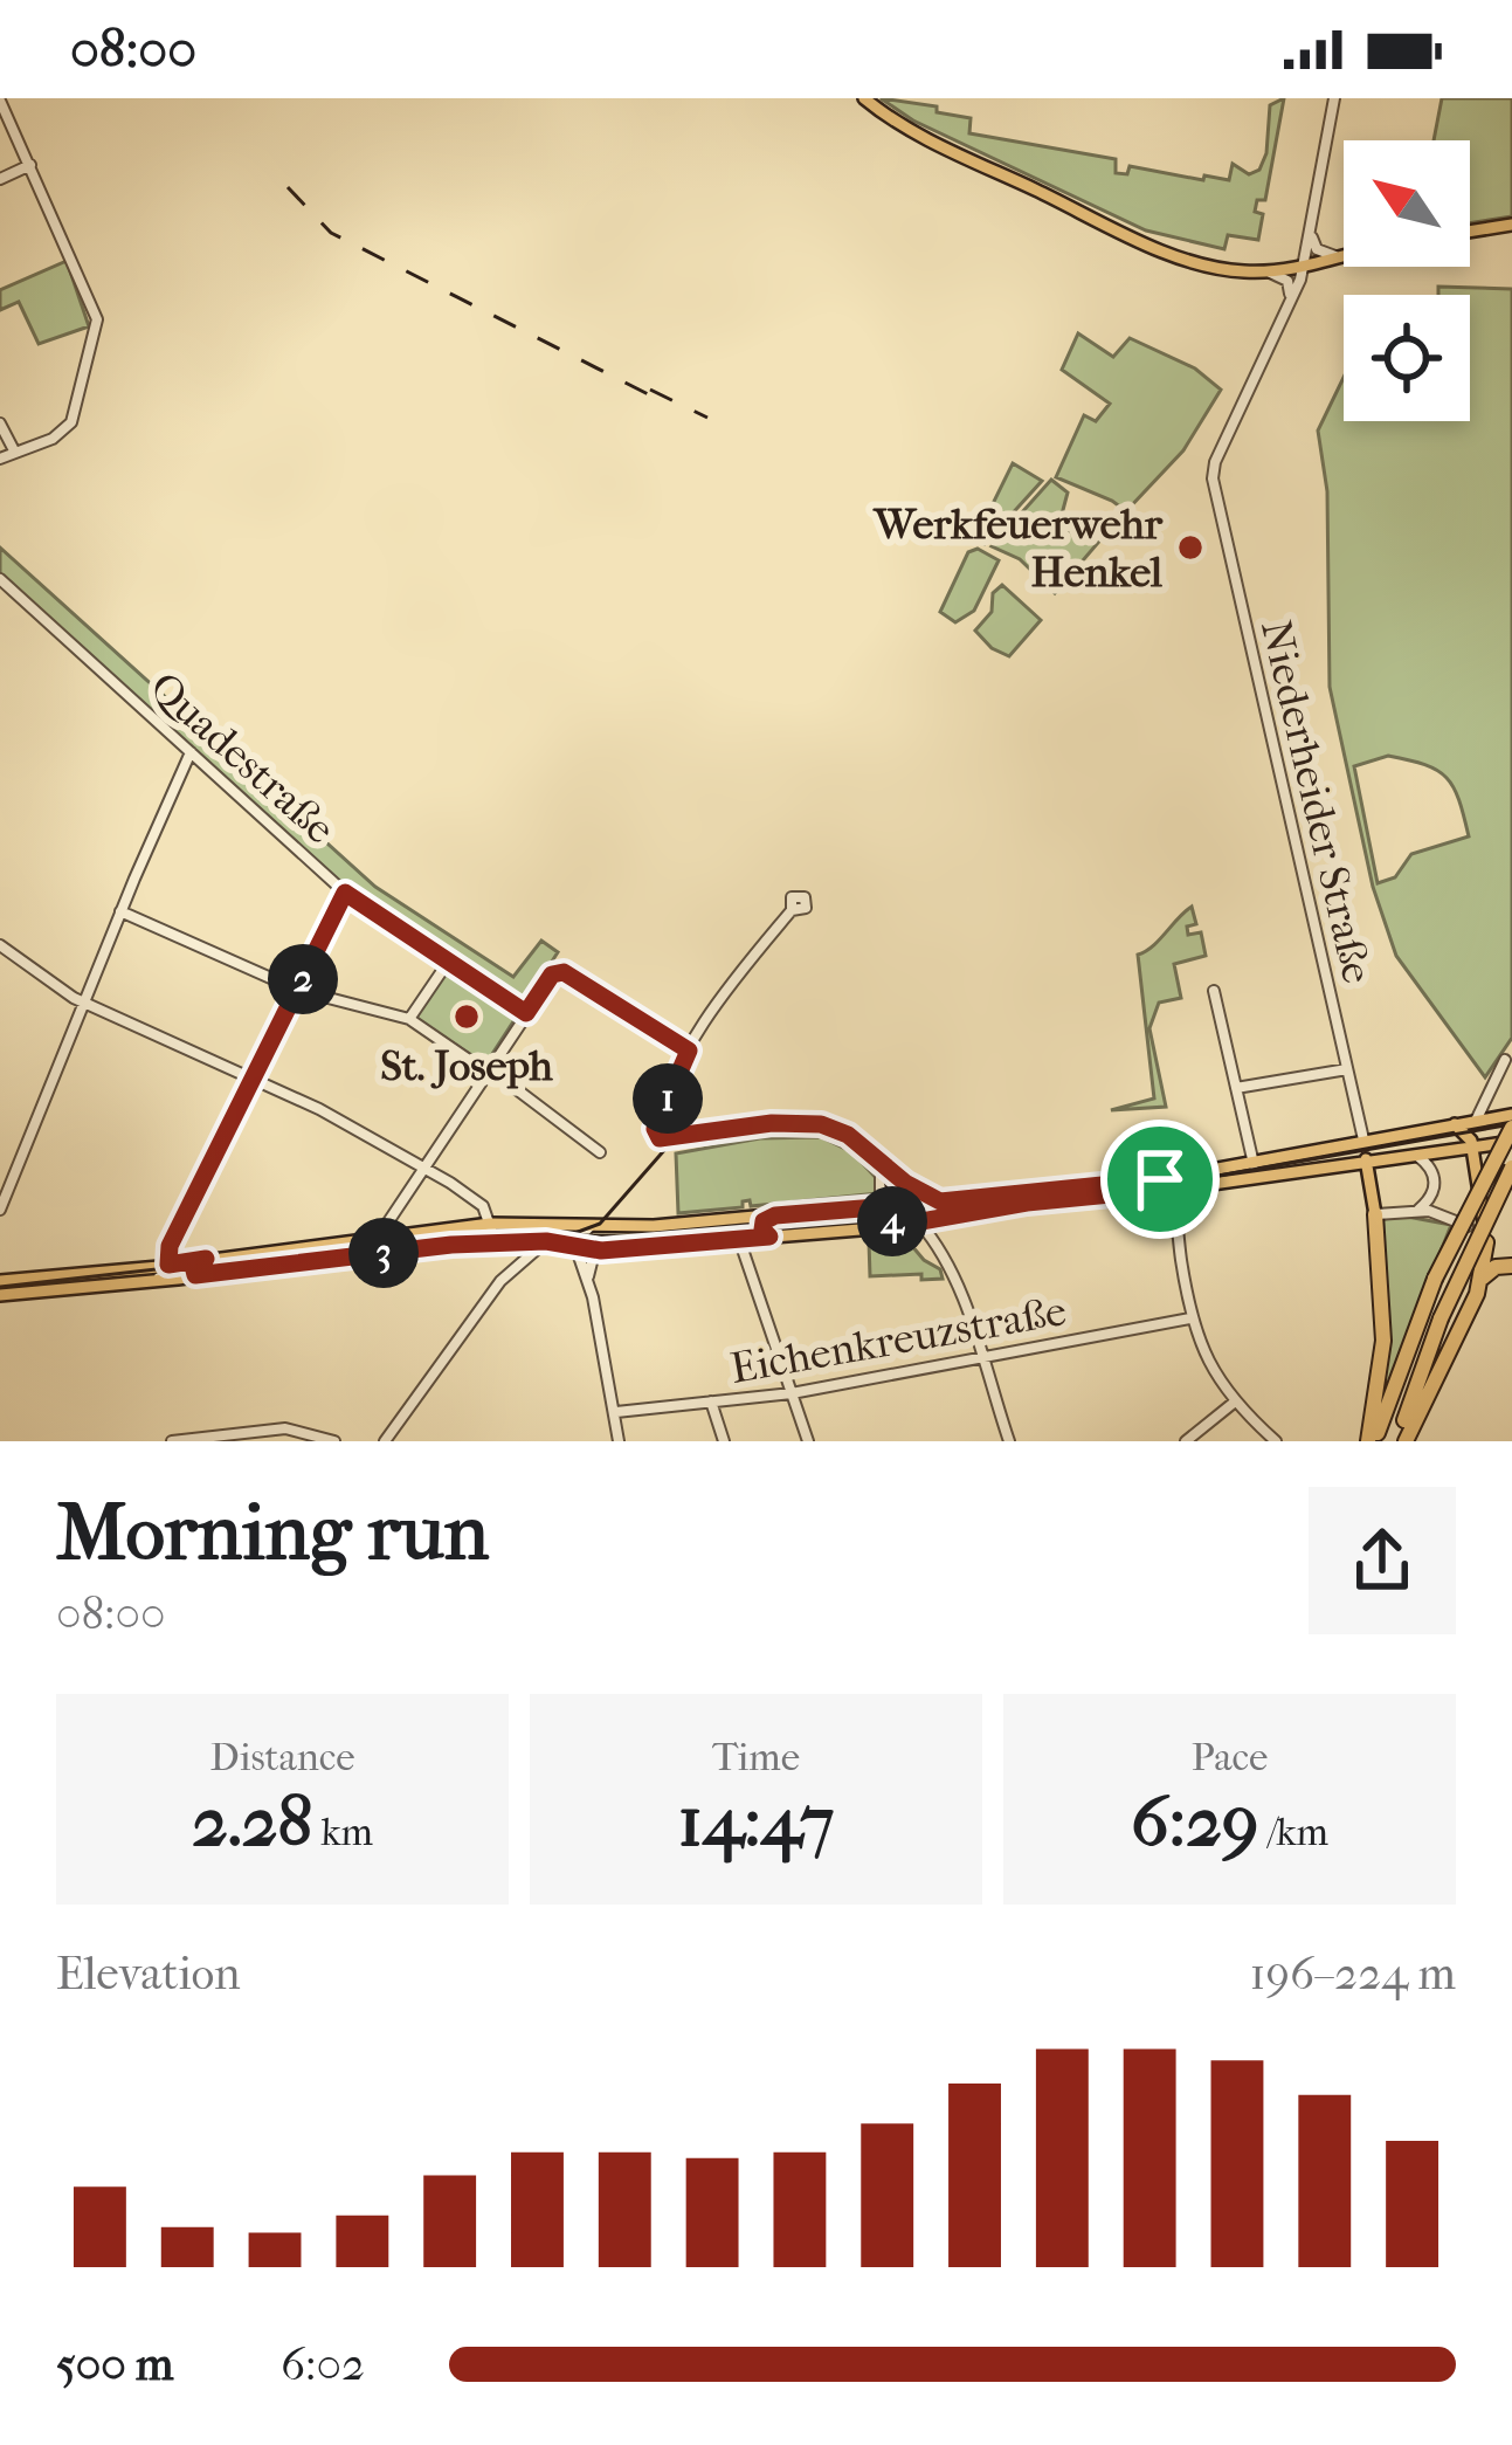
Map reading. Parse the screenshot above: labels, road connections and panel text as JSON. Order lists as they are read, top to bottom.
{
  "streets": {
    "street": ["Quadestraße", "Niederheider Straße", "Eichenkreuzstraße"]
  },
  "places": ["Werkfeuerwehr Henkel", "St. Joseph"],
  "north": "top left",
  "page": {
    "status": "08:00",
    "pins": [
      "2",
      "1",
      "4",
      "3"
    ],
    "heading": ["Morning run", "08:00"],
    "stats": [
      ["Distance", "2.28 km"],
      ["Time", "14:47"],
      ["Pace", "6:29 /km"]
    ],
    "chart": ["Elevation", "196–224 m"],
    "list": [
      {
        "name": "500 m",
        "note": "6:02"
      }
    ]
  }
}
